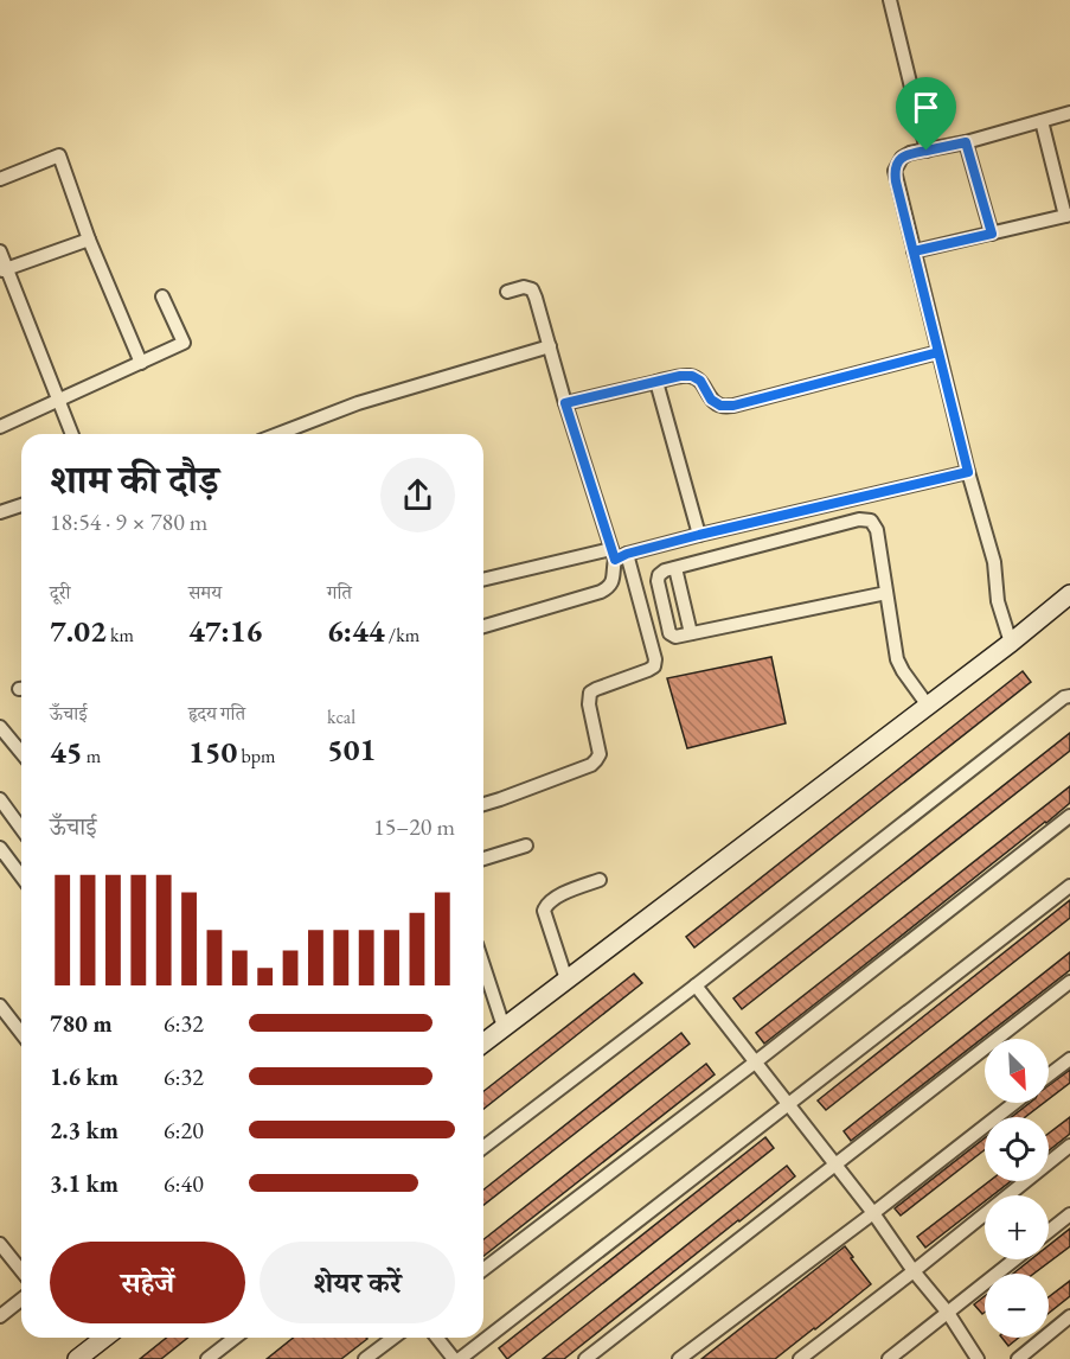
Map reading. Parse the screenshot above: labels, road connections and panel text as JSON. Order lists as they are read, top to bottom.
{
  "north": "bottom right",
  "page": {
    "heading": ["शाम की दौड़", "18:54 · 9 × 780 m"],
    "stats": [
      ["दूरी", "7.02 km"],
      ["समय", "47:16"],
      ["गति", "6:44 /km"],
      ["ऊँचाई", "45 m"],
      ["हृदय गति", "150 bpm"],
      ["kcal", "501"]
    ],
    "chart": ["ऊँचाई", "15–20 m"],
    "list": [
      {
        "name": "780 m",
        "note": "6:32"
      },
      {
        "name": "1.6 km",
        "note": "6:32"
      },
      {
        "name": "2.3 km",
        "note": "6:20"
      },
      {
        "name": "3.1 km",
        "note": "6:40"
      }
    ],
    "map_buttons": ["+", "−"],
    "buttons": ["सहेजें", "शेयर करें"]
  }
}
